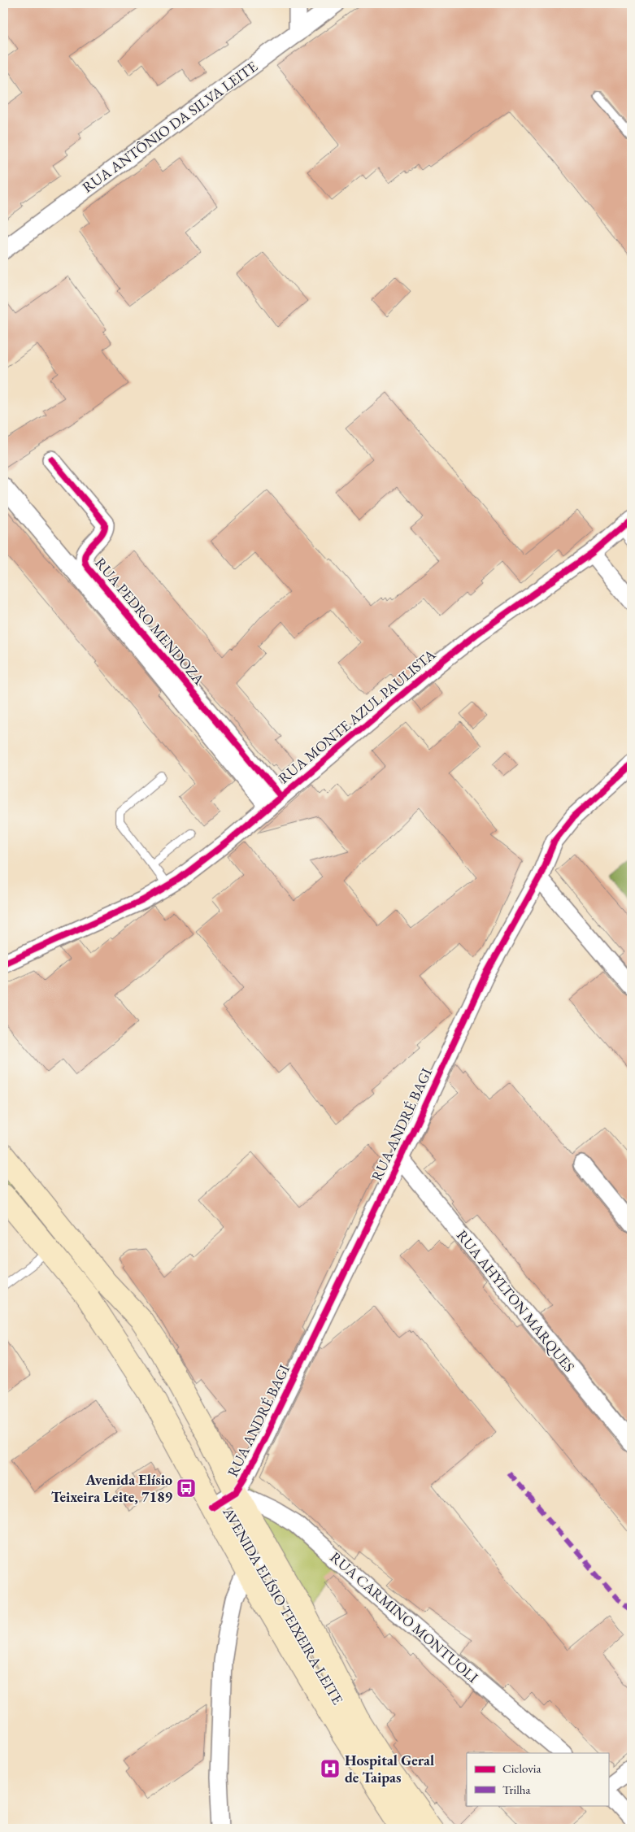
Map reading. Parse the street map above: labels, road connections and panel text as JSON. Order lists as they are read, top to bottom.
{
  "streets": {
    "main road": ["AVENIDA ELÍSIO TEIXEIRA LEITE"],
    "street": [
      "RUA ANTÔNIO DA SILVA LEITE",
      "RUA PEDRO MENDOZA",
      "RUA MONTE AZUL PAULISTA",
      "RUA ANDRÉ BAGI",
      "RUA AHYLTON MARQUES",
      "RUA CARMINO MONTUOLI"
    ]
  },
  "crossings": [
    ["RUA PEDRO MENDOZA", "RUA MONTE AZUL PAULISTA"],
    ["RUA ANDRÉ BAGI", "RUA AHYLTON MARQUES"],
    ["RUA ANDRÉ BAGI", "AVENIDA ELÍSIO TEIXEIRA LEITE"],
    ["RUA ANDRÉ BAGI", "RUA CARMINO MONTUOLI"],
    ["AVENIDA ELÍSIO TEIXEIRA LEITE", "RUA CARMINO MONTUOLI"]
  ],
  "places": {
    "bus stop": ["Avenida Elísio Teixeira Leite, 7189"],
    "hospital": ["Hospital Geral de Taipas"]
  },
  "legend": ["Ciclovia", "Trilha"]
}
